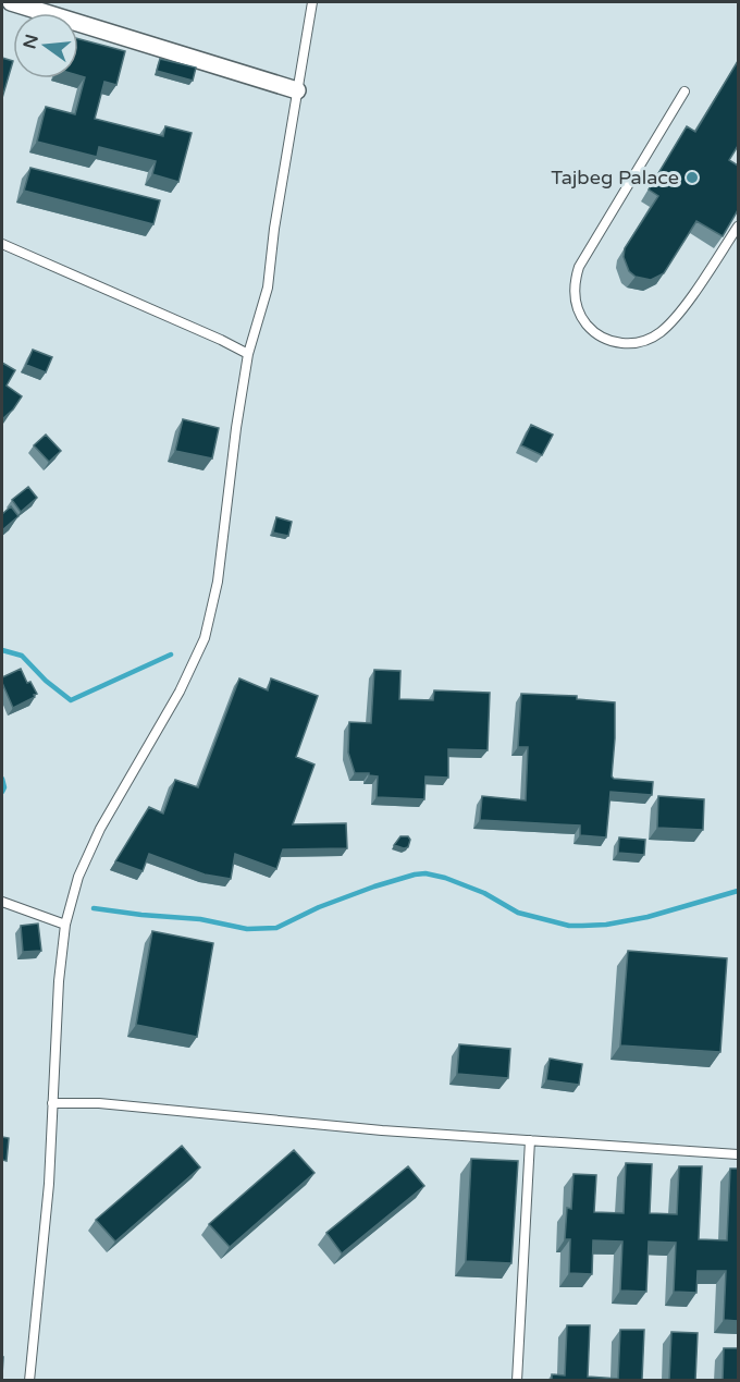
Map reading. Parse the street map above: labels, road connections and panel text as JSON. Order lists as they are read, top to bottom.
{
  "places": ["Tajbeg Palace"],
  "north": "left"
}
